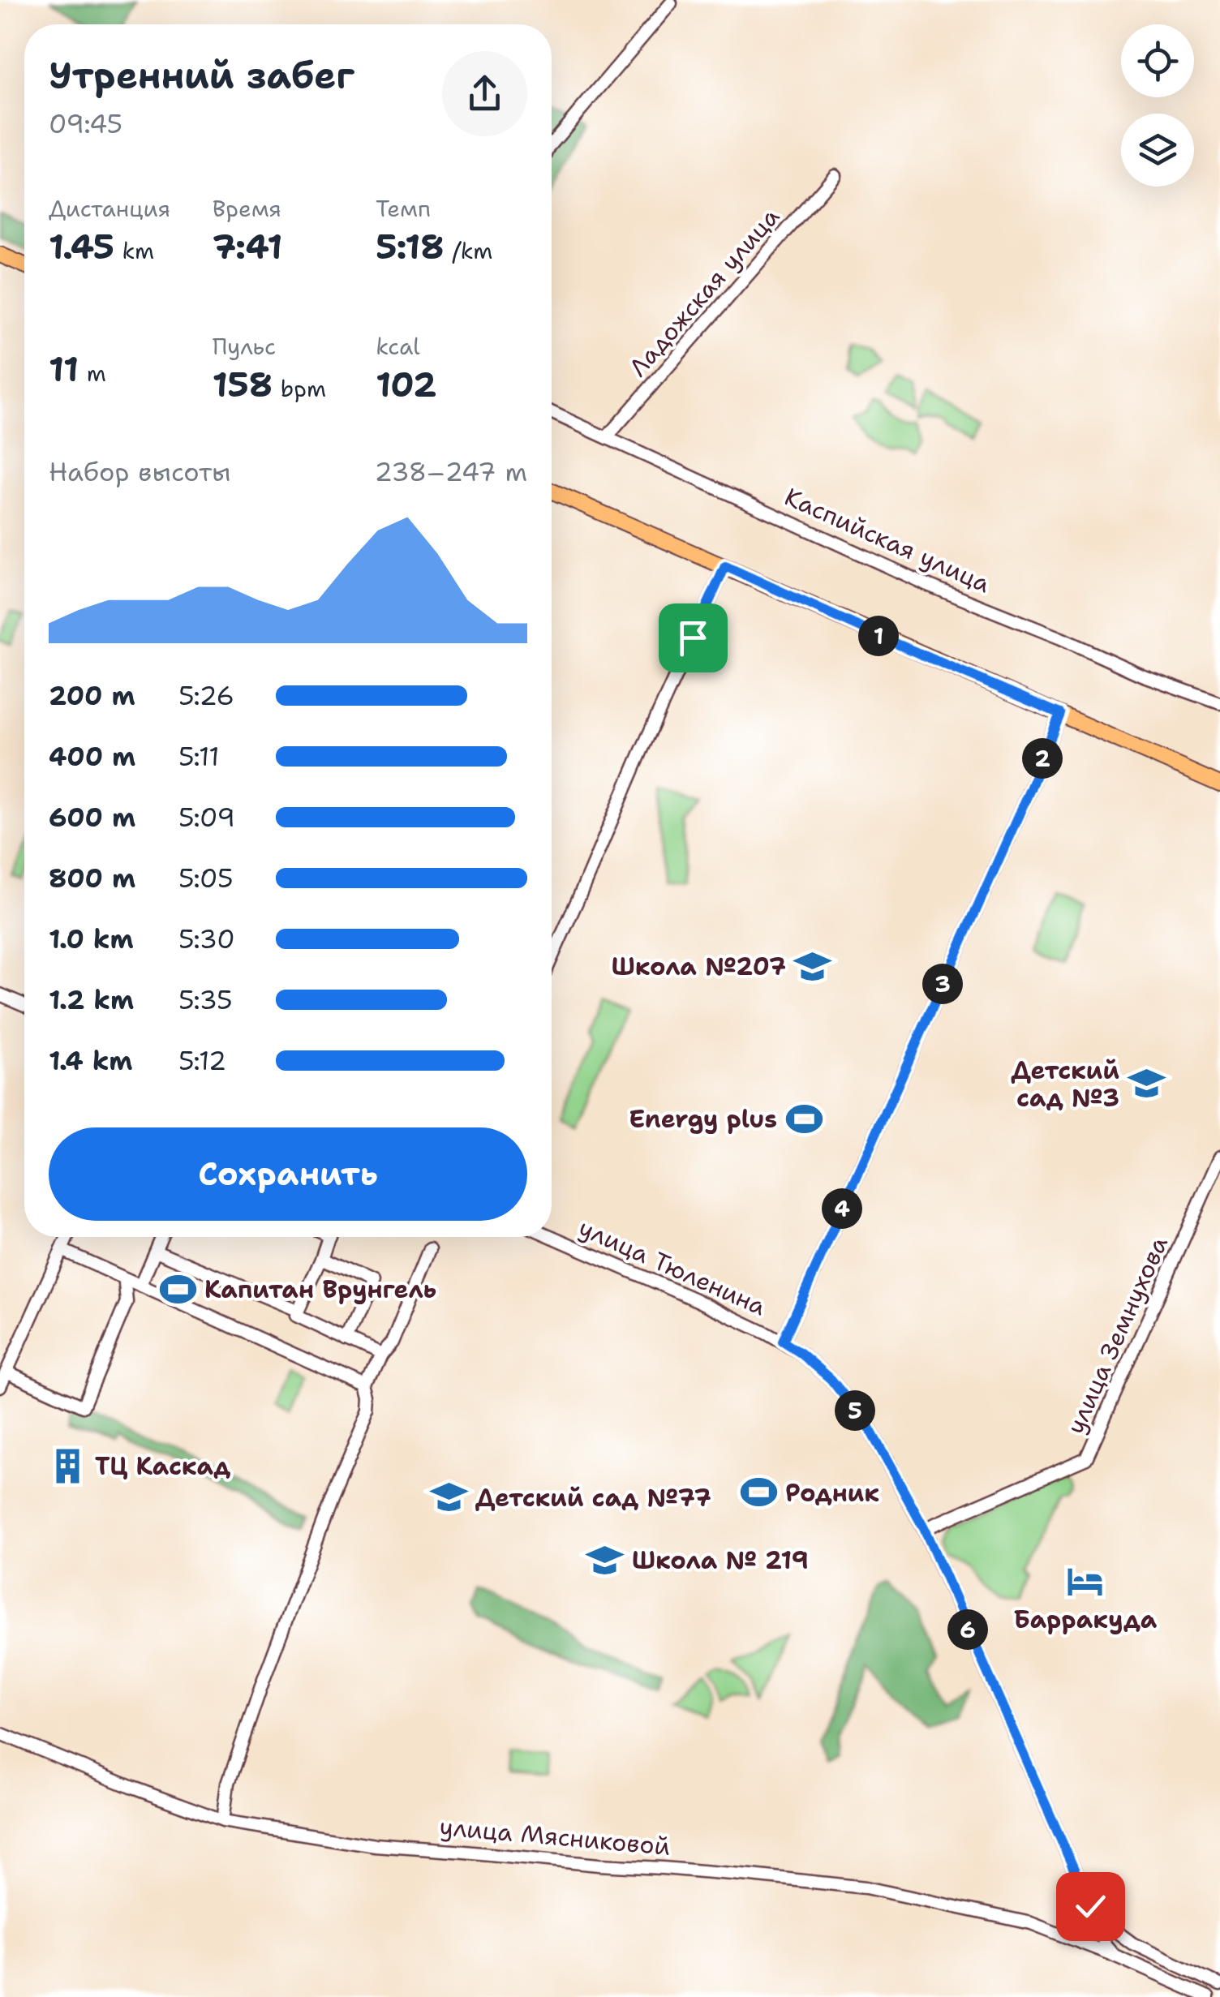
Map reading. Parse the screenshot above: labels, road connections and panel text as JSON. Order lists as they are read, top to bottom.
{
  "streets": {
    "street": [
      "Ладожская улица",
      "Каспийская улица",
      "улица Тюленина",
      "улица Земнухова",
      "улица Мясниковой"
    ]
  },
  "crossings": [
    ["Ладожская улица", "Каспийская улица"],
    ["улица Тюленина", "улица Земнухова"]
  ],
  "places": {
    "school or university": [
      "Школа №207",
      "Детский сад №3",
      "Детский сад №77",
      "Школа № 219"
    ],
    "sports": ["Energy plus", "Капитан Врунгель", "Родник"],
    "building": ["ТЦ Каскад"],
    "hotel": ["Барракуда"]
  },
  "page": {
    "heading": ["Утренний забег", "09:45"],
    "stats": [
      ["Дистанция", "1.45 km"],
      ["Время", "7:41"],
      ["Темп", "5:18 /km"],
      ["11 m"],
      ["Пульс", "158 bpm"],
      ["kcal", "102"]
    ],
    "chart": ["Набор высоты", "238–247 m"],
    "pins": [
      "1",
      "2",
      "3",
      "4",
      "5",
      "6"
    ],
    "list": [
      {
        "name": "200 m",
        "note": "5:26"
      },
      {
        "name": "400 m",
        "note": "5:11"
      },
      {
        "name": "600 m",
        "note": "5:09"
      },
      {
        "name": "800 m",
        "note": "5:05"
      },
      {
        "name": "1.0 km",
        "note": "5:30"
      },
      {
        "name": "1.2 km",
        "note": "5:35"
      },
      {
        "name": "1.4 km",
        "note": "5:12"
      }
    ],
    "buttons": "Сохранить"
  }
}
